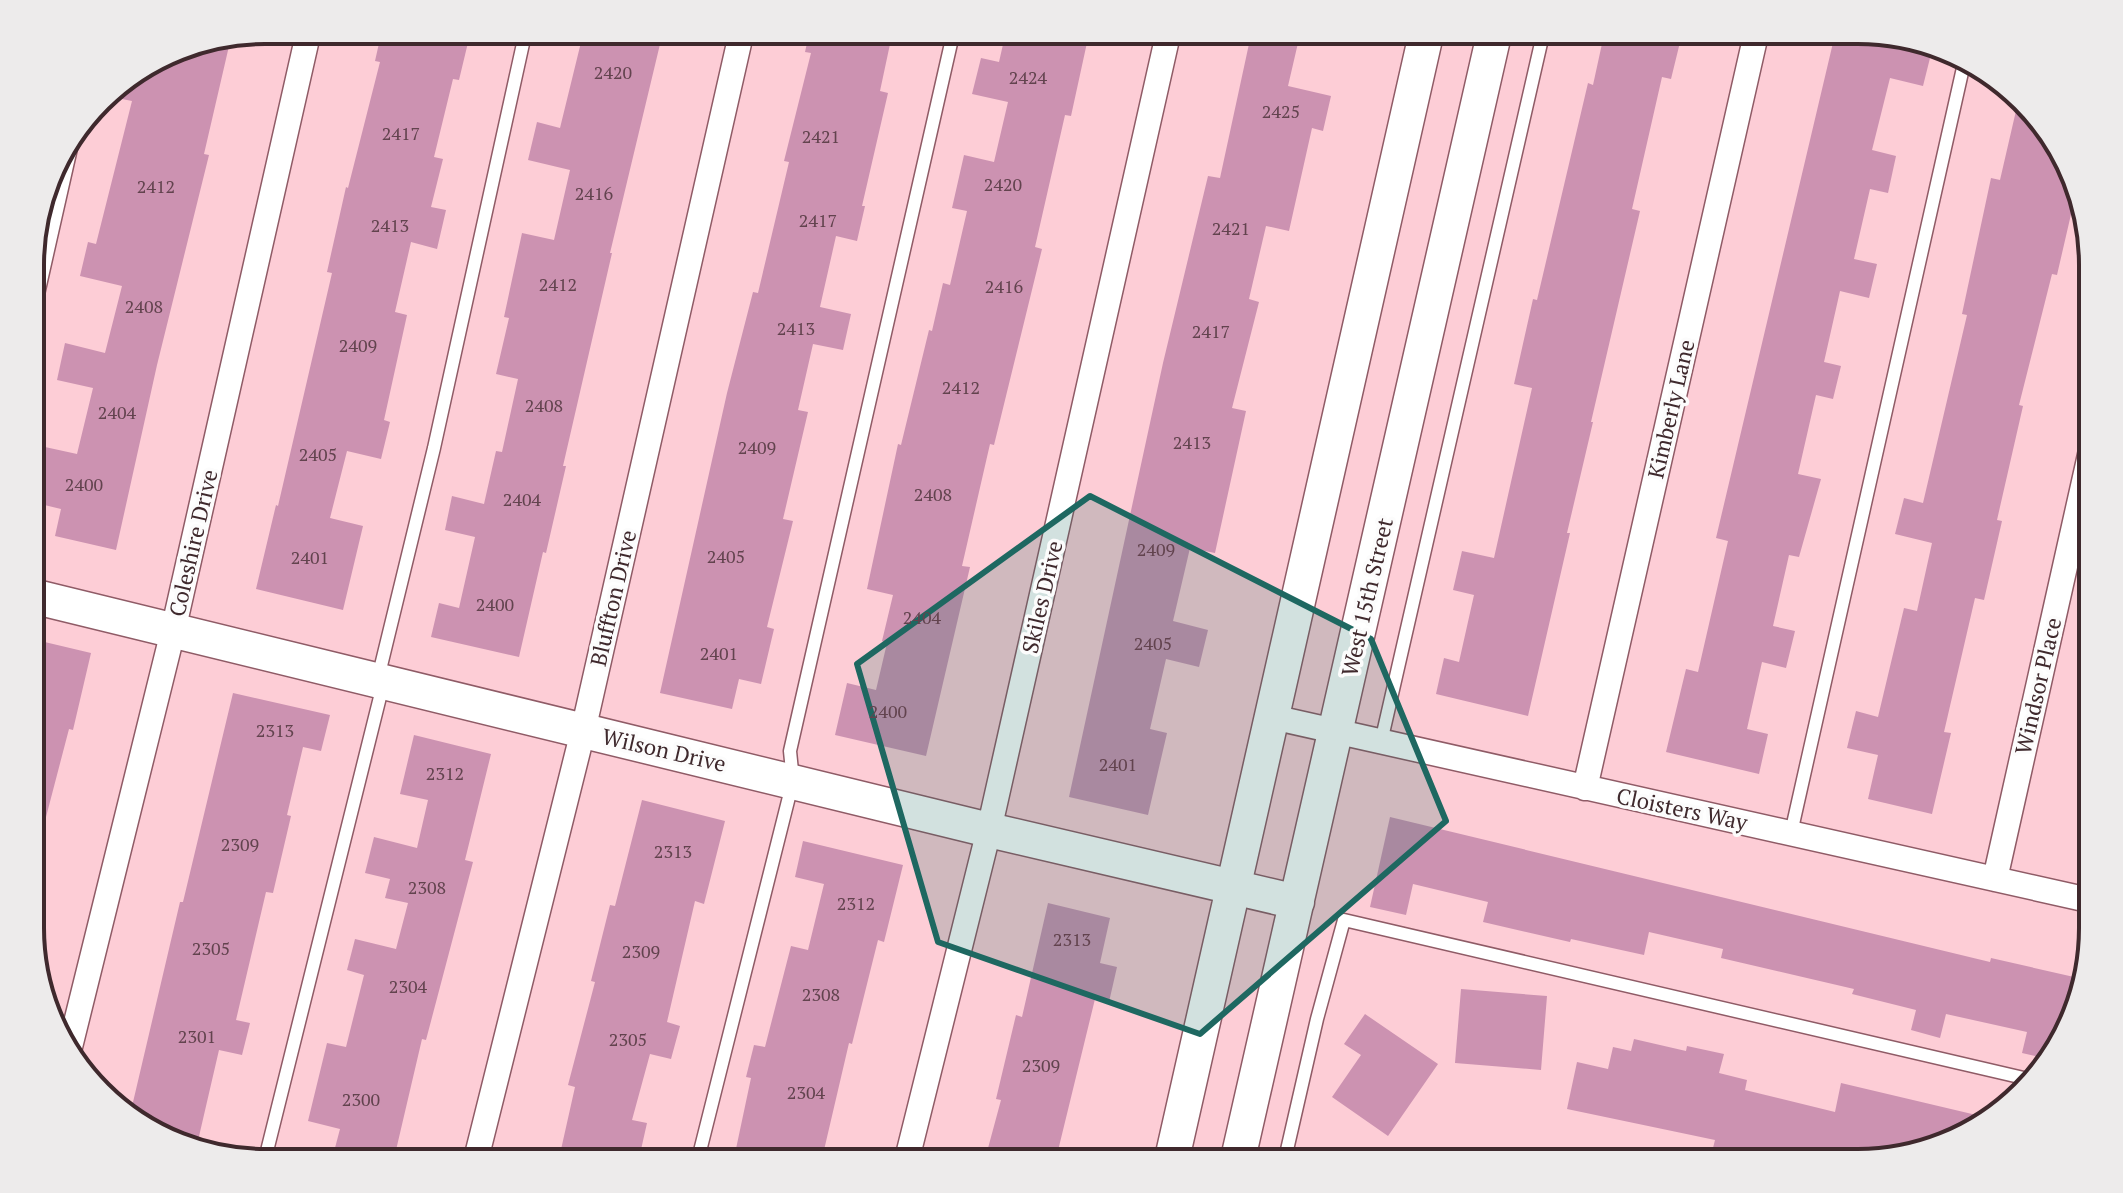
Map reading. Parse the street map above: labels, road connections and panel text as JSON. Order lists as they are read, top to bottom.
{
  "streets": {
    "main road": ["West 15th Street", "Wilson Drive"],
    "street": [
      "Kimberly Lane",
      "Coleshire Drive",
      "Skiles Drive",
      "Bluffton Drive",
      "Windsor Place",
      "Cloisters Way"
    ]
  },
  "crossings": [
    ["Kimberly Lane", "Cloisters Way"],
    ["Coleshire Drive", "Wilson Drive"],
    ["Skiles Drive", "Wilson Drive"],
    ["West 15th Street", "Wilson Drive"],
    ["West 15th Street", "Cloisters Way"],
    ["Bluffton Drive", "Wilson Drive"],
    ["Windsor Place", "Cloisters Way"]
  ],
  "house_numbers": [
    "2420",
    "2424",
    "2425",
    "2417",
    "2421",
    "2420",
    "2412",
    "2416",
    "2417",
    "2413",
    "2421",
    "2412",
    "2416",
    "2408",
    "2413",
    "2417",
    "2409",
    "2412",
    "2408",
    "2404",
    "2413",
    "2409",
    "2405",
    "2400",
    "2408",
    "2404",
    "2409",
    "2405",
    "2401",
    "2400",
    "2404",
    "2405",
    "2401",
    "2400",
    "2313",
    "2401",
    "2312",
    "2309",
    "2313",
    "2308",
    "2312",
    "2313",
    "2305",
    "2309",
    "2304",
    "2308",
    "2301",
    "2305",
    "2309",
    "2304",
    "2300"
  ]
}
